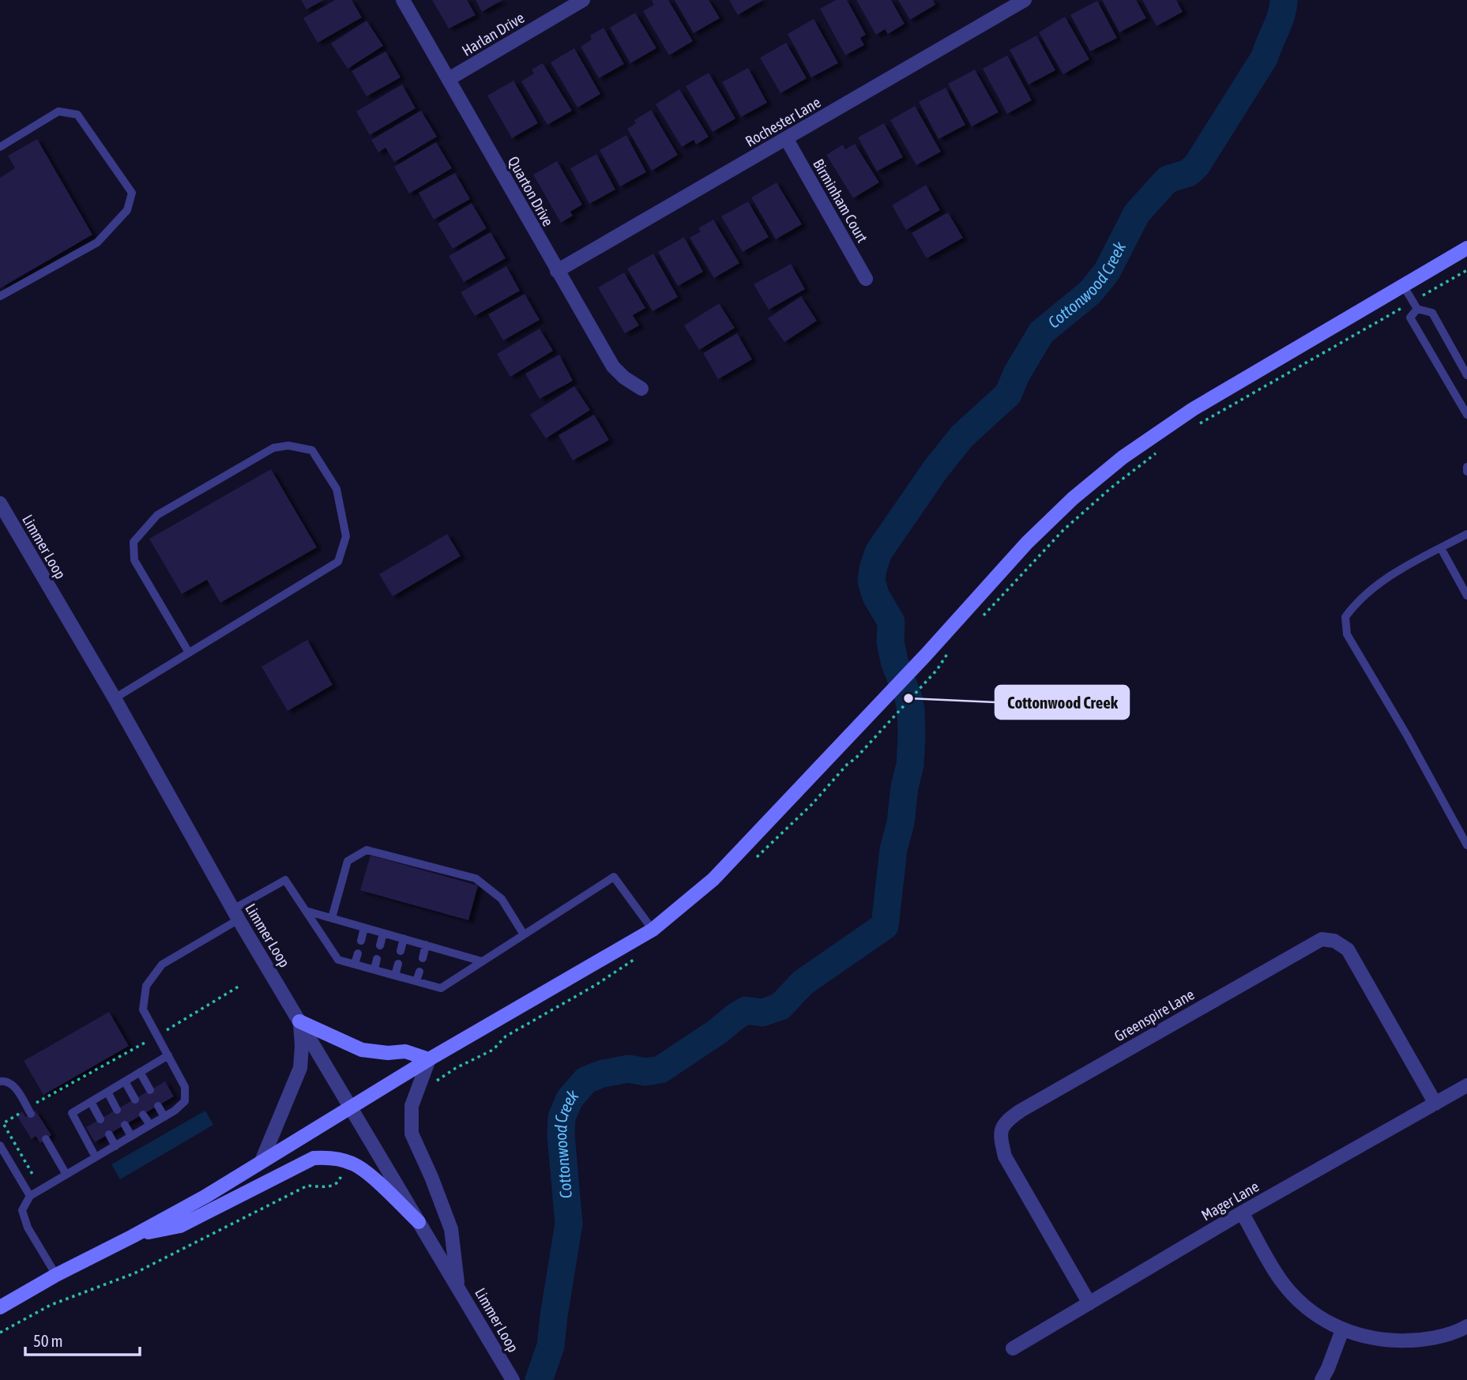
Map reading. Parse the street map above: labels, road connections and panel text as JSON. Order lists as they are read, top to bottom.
{
  "streets": {
    "street": [
      "Harlan Drive",
      "Rochester Lane",
      "Quarton Drive",
      "Birminham Court",
      "Limmer Loop",
      "Greenspire Lane",
      "Mager Lane"
    ]
  },
  "crossings": [
    ["Harlan Drive", "Quarton Drive"],
    ["Rochester Lane", "Quarton Drive"],
    ["Rochester Lane", "Birminham Court"],
    ["Greenspire Lane", "Mager Lane"]
  ],
  "water": ["Cottonwood Creek"],
  "places": ["Cottonwood Creek"],
  "scale_bar": "50 m"
}
